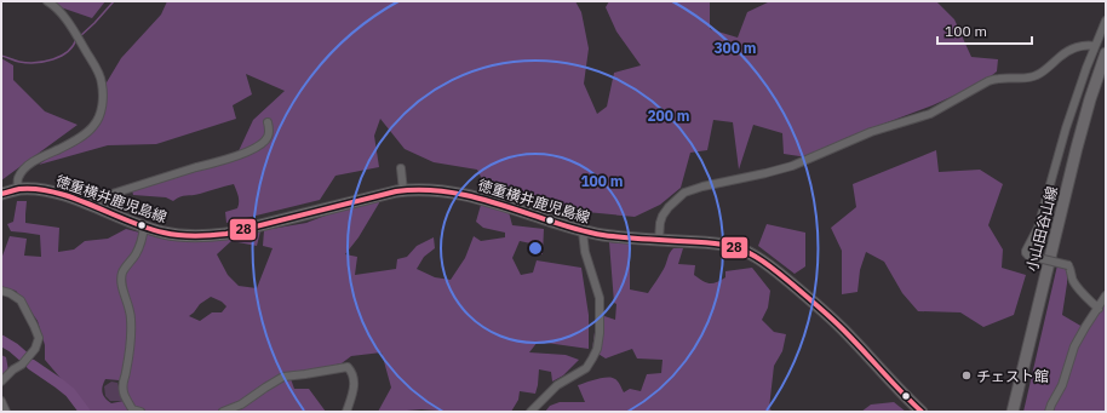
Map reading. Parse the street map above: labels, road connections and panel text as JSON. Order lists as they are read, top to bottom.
{
  "streets": {
    "main road": ["徳重横井鹿児島線", "小山田谷山線"]
  },
  "places": ["チェスト館"],
  "lines": ["transit line 28"],
  "scale_bar": "100 m",
  "rings": ["300 m", "200 m", "100 m"]
}
